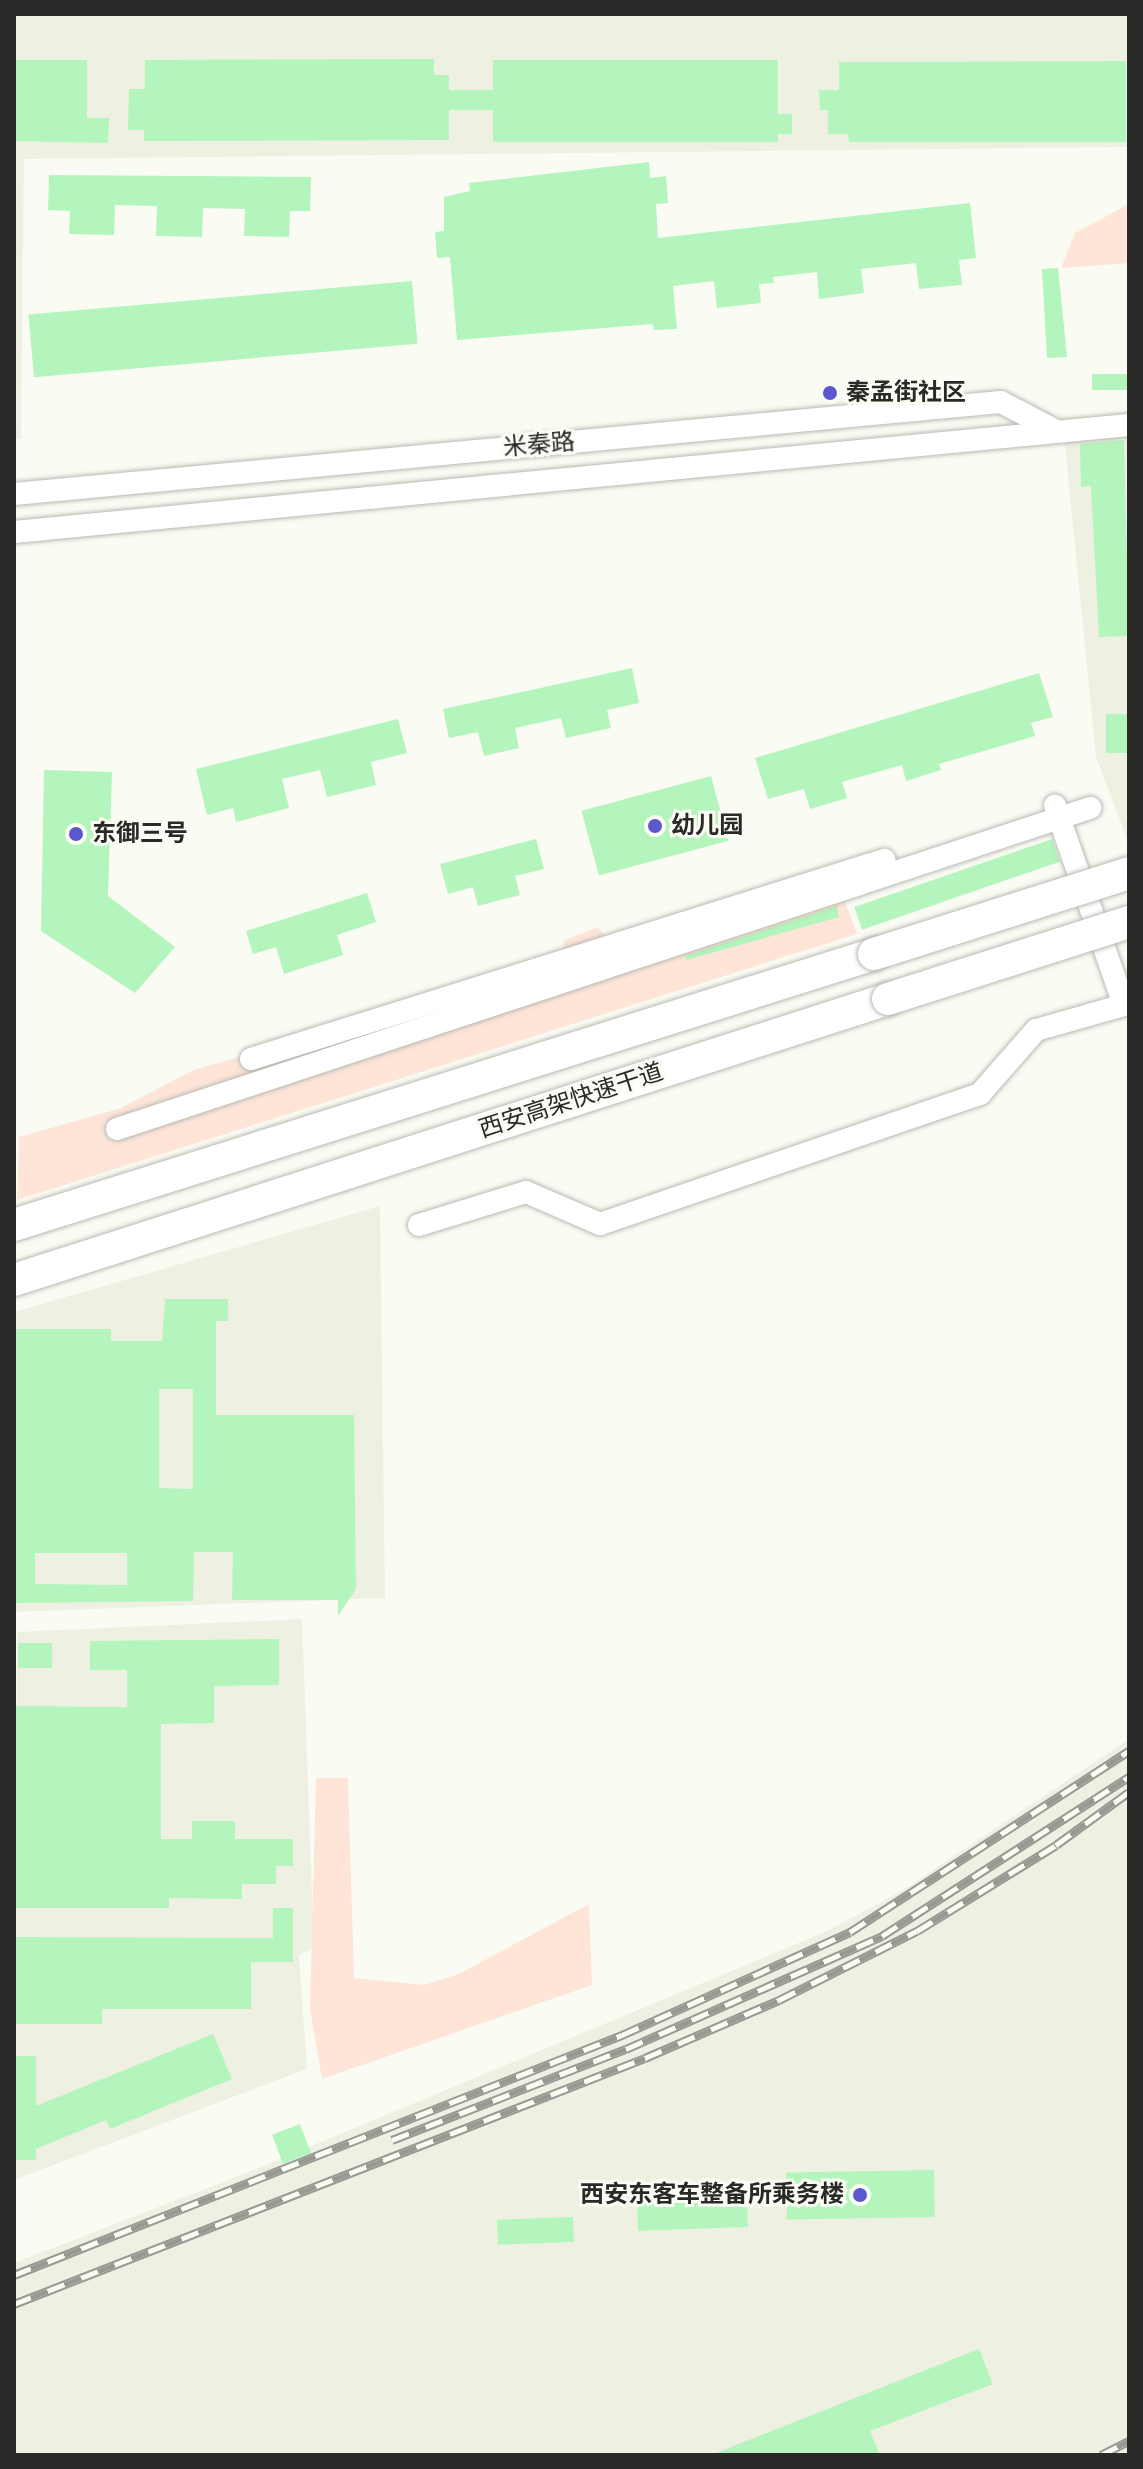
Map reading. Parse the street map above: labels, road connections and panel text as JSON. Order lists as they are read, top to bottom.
{
  "streets": {
    "highway": ["西安高架快速干道"],
    "street": ["米秦路"]
  },
  "places": [
    "秦孟街社区",
    "幼儿园",
    "东御三号",
    "西安东客车整备所乘务楼"
  ]
}
